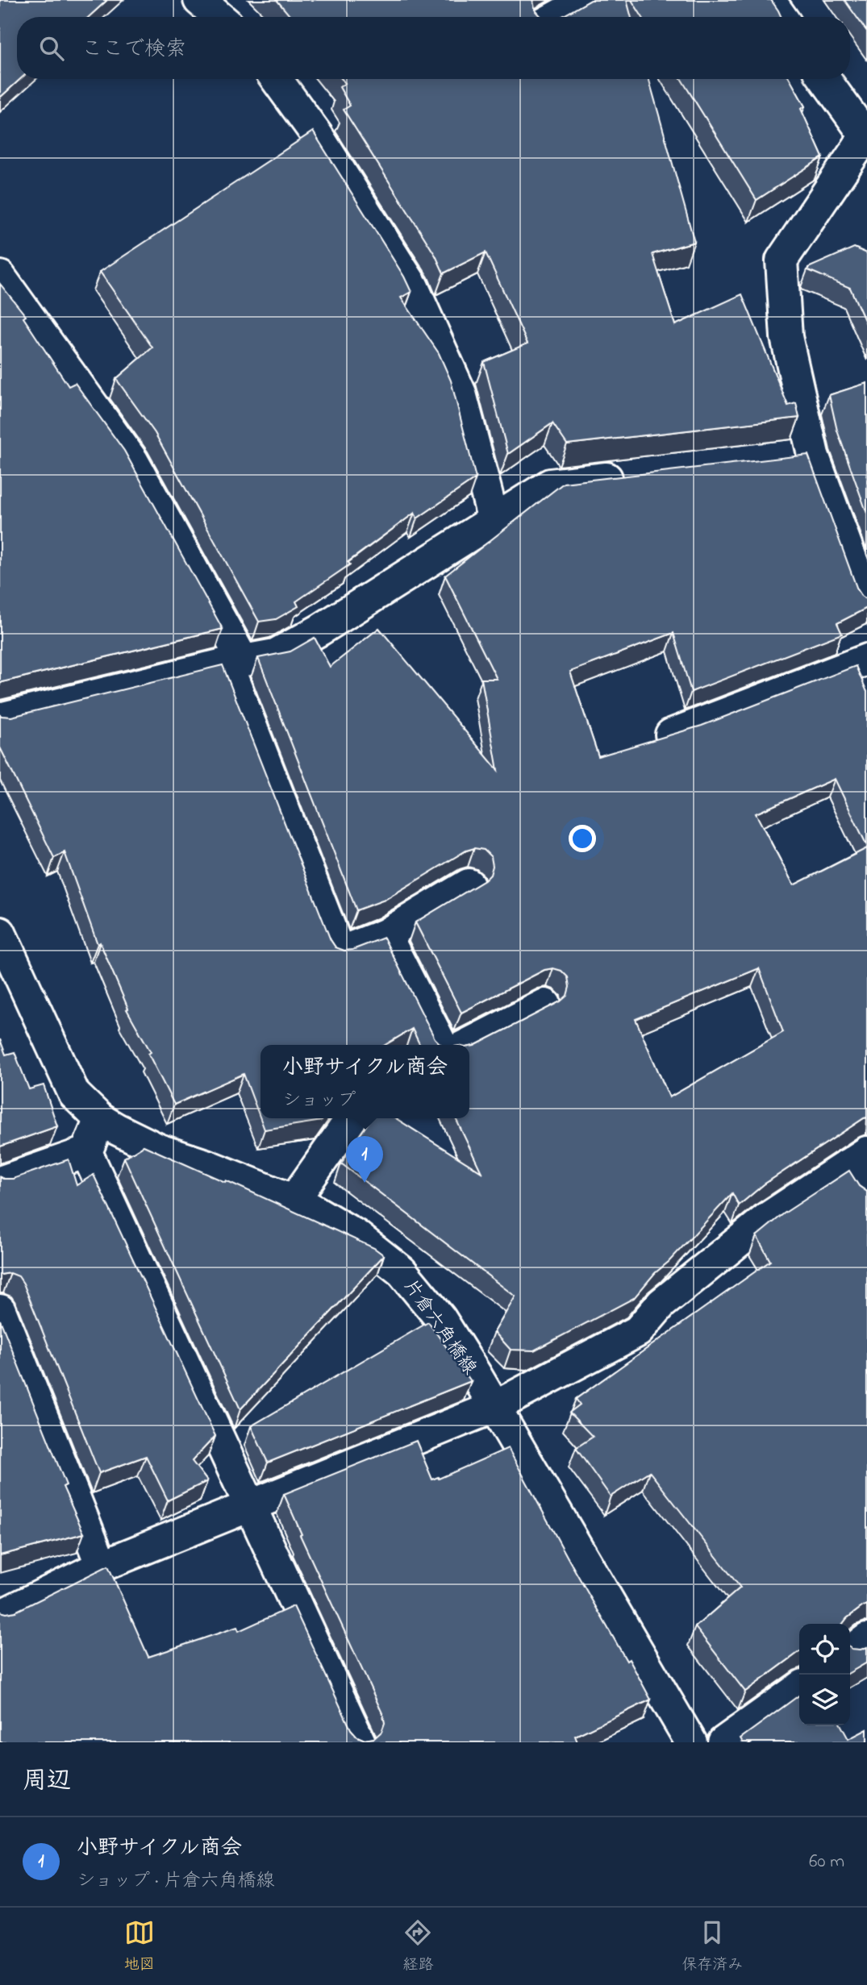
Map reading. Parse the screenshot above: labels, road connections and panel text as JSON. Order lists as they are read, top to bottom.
{
  "streets": {
    "street": ["片倉六角橋線"]
  },
  "page": {
    "search": "ここで検索",
    "popup": ["小野サイクル商会", "ショップ"],
    "pins": "1",
    "heading": "周辺",
    "list": [
      {
        "mark": "1",
        "name": "小野サイクル商会",
        "note": "ショップ · 片倉六角橋線",
        "value": "60 m"
      }
    ],
    "nav": ["地図", "経路", "保存済み"]
  }
}
